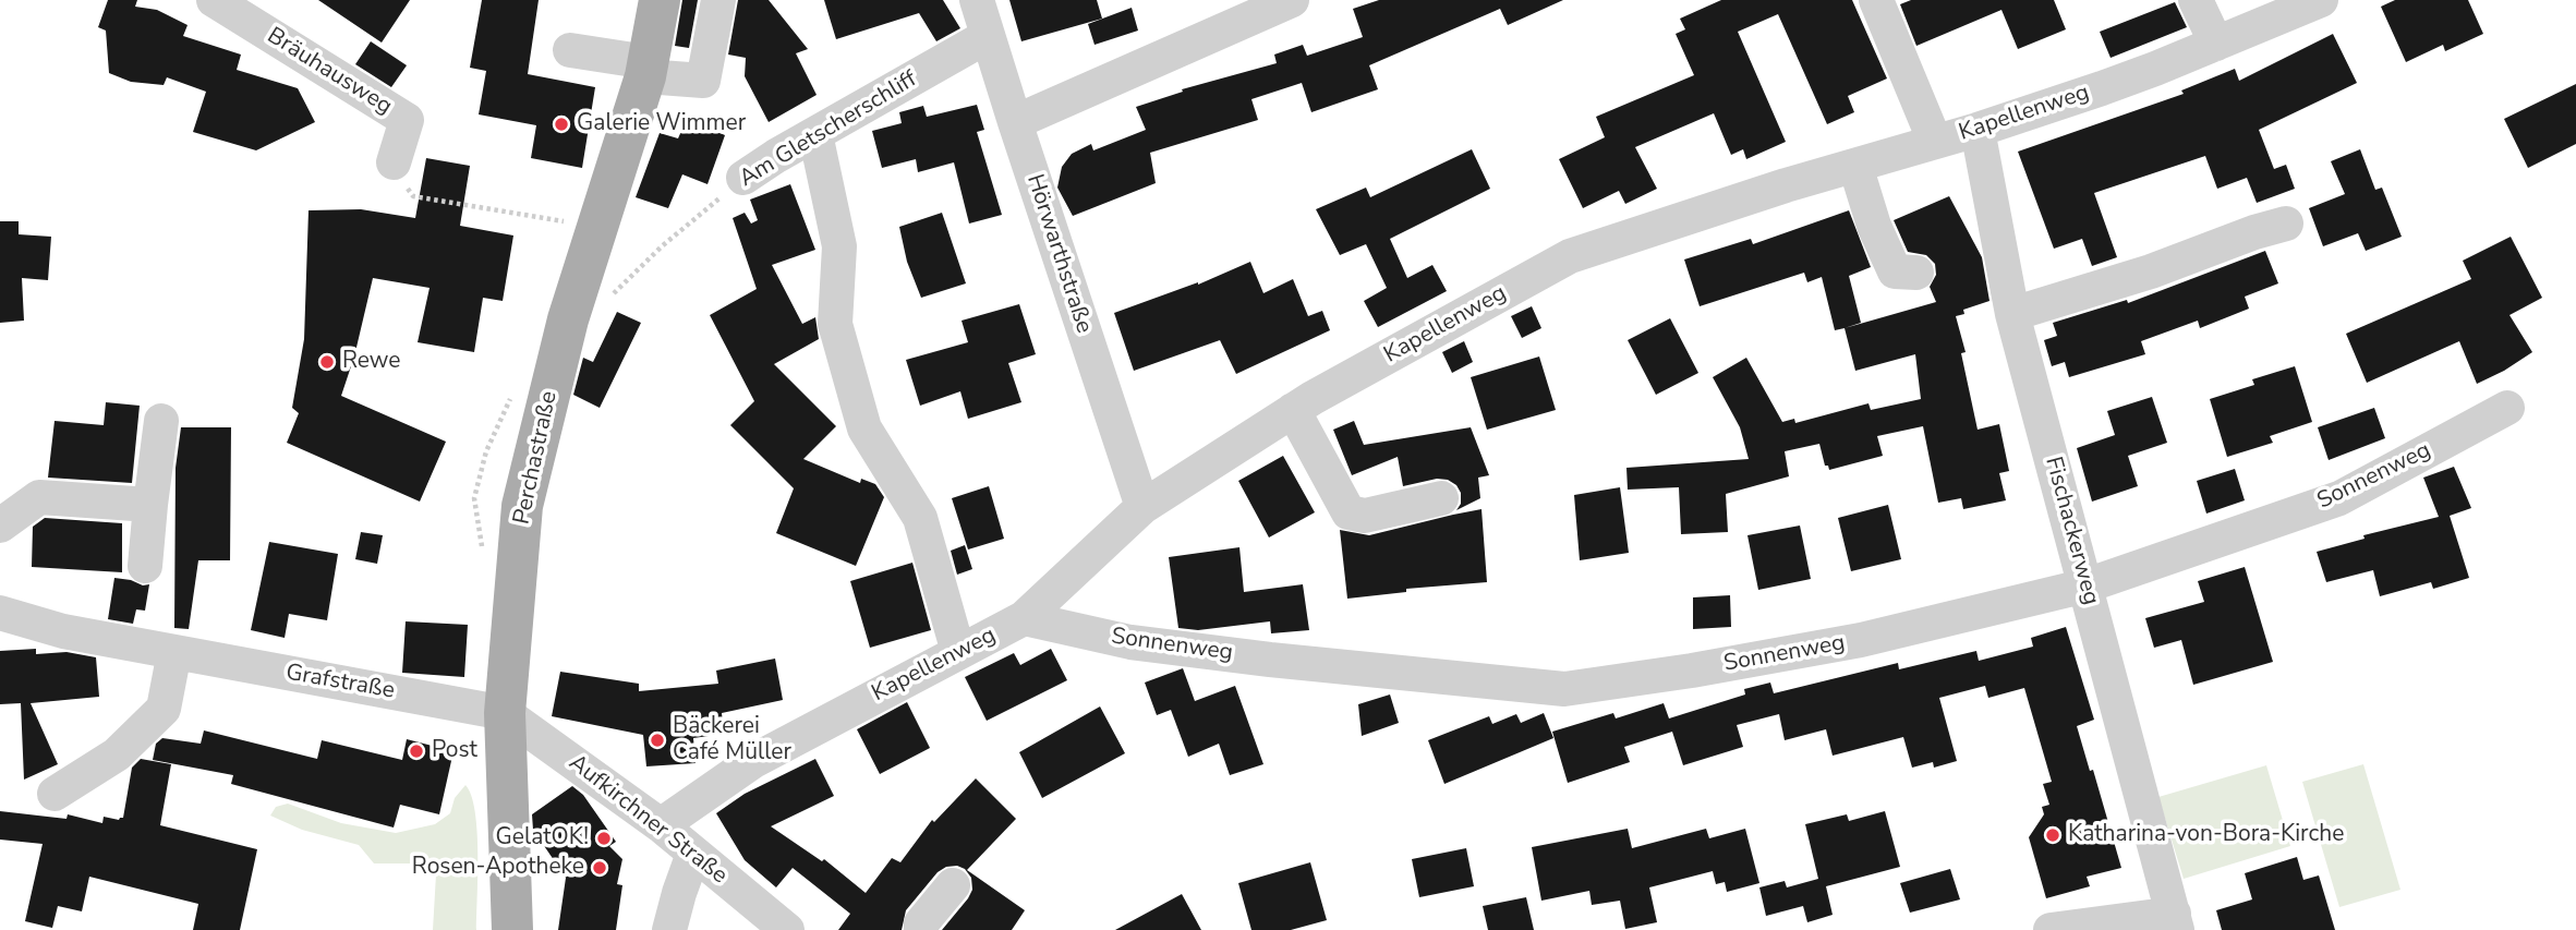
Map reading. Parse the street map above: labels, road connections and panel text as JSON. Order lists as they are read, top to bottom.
{
  "streets": {
    "main road": ["Perchastraße"],
    "street": [
      "Bräuhausweg",
      "Kapellenweg",
      "Am Gletscherschliff",
      "Hörwarthstraße",
      "Sonnenweg",
      "Fischackerweg",
      "Grafstraße",
      "Aufkirchner Straße"
    ]
  },
  "crossings": [
    ["Kapellenweg", "Hörwarthstraße"],
    ["Kapellenweg", "Sonnenweg"],
    ["Kapellenweg", "Fischackerweg"],
    ["Kapellenweg", "Aufkirchner Straße"],
    ["Am Gletscherschliff", "Hörwarthstraße"],
    ["Am Gletscherschliff", "Perchastraße"],
    ["Perchastraße", "Grafstraße"],
    ["Perchastraße", "Aufkirchner Straße"],
    ["Sonnenweg", "Fischackerweg"],
    ["Grafstraße", "Aufkirchner Straße"]
  ],
  "places": [
    "Galerie Wimmer",
    "Rewe",
    "Bäckerei Café Müller",
    "Post",
    "Katharina-von-Bora-Kirche",
    "GelatOK!",
    "Rosen-Apotheke"
  ]
}
